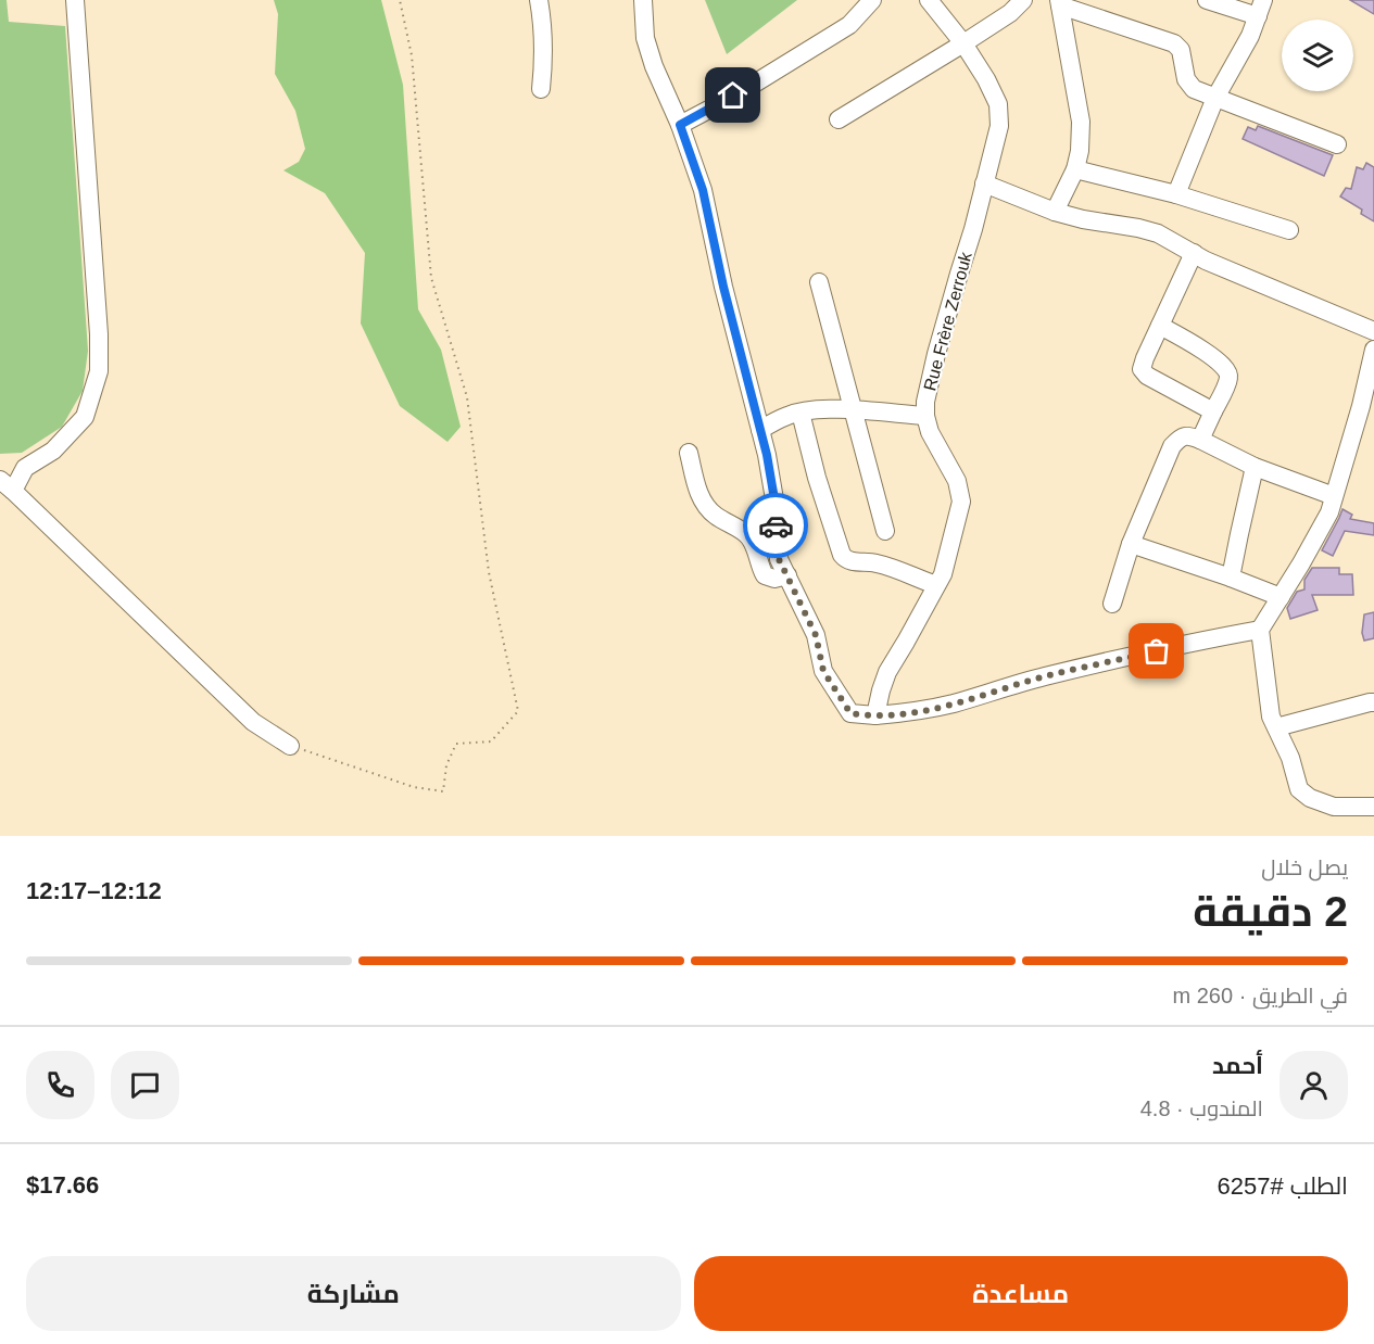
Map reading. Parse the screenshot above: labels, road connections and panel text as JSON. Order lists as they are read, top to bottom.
{
  "streets": {
    "street": ["Rue Frère Zerrouk"]
  },
  "page": {
    "heading": ["2 دقيقة", "يصل خلال", "12:12–12:17"],
    "panel": [
      "أحمد",
      "المندوب · 4.8",
      "الطلب #6257",
      "$17.66"
    ],
    "bar": "في الطريق · 260 m",
    "buttons": ["مساعدة", "مشاركة"]
  }
}
